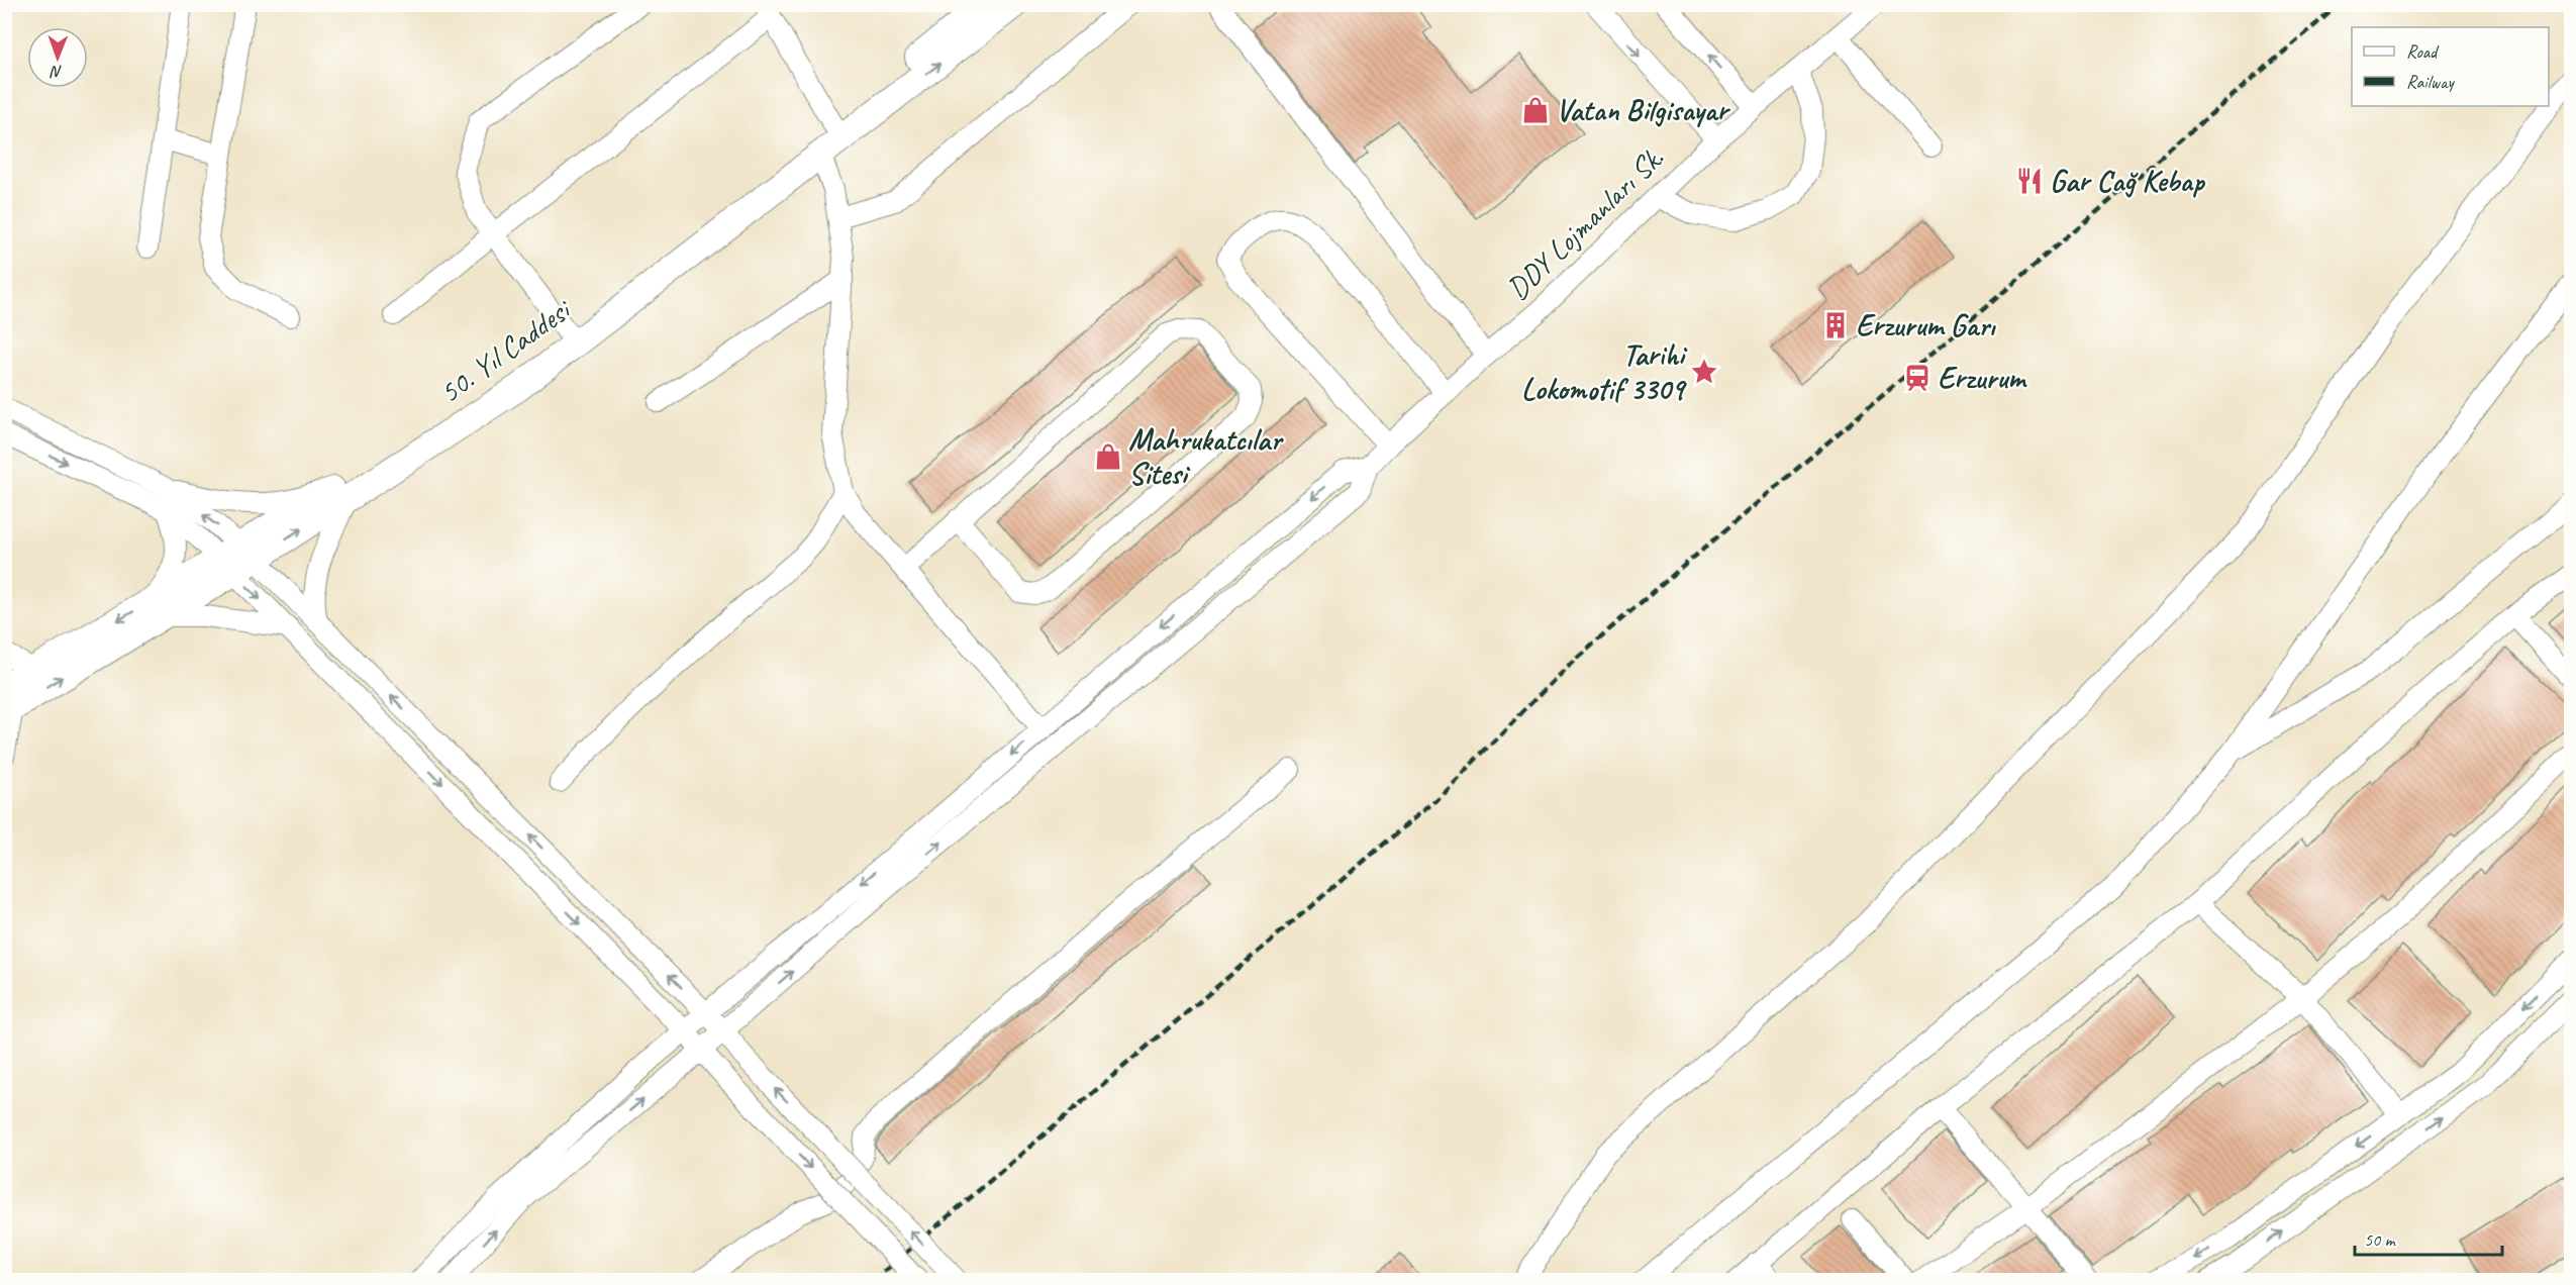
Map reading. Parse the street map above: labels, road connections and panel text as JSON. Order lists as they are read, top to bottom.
{
  "streets": {
    "main road": ["50. Yıl Caddesi"],
    "street": ["DDY Lojmanları Sk."]
  },
  "places": {
    "shop": ["Vatan Bilgisayar", "Mahrukatcılar Sitesi"],
    "restaurant": ["Gar Cağ Kebap"],
    "building": ["Erzurum Garı"],
    "place": ["Tarihi Lokomotif 3309"],
    "station": ["Erzurum"]
  },
  "legend": ["Road", "Railway"],
  "scale_bar": "50 m",
  "north": "bottom"
}
